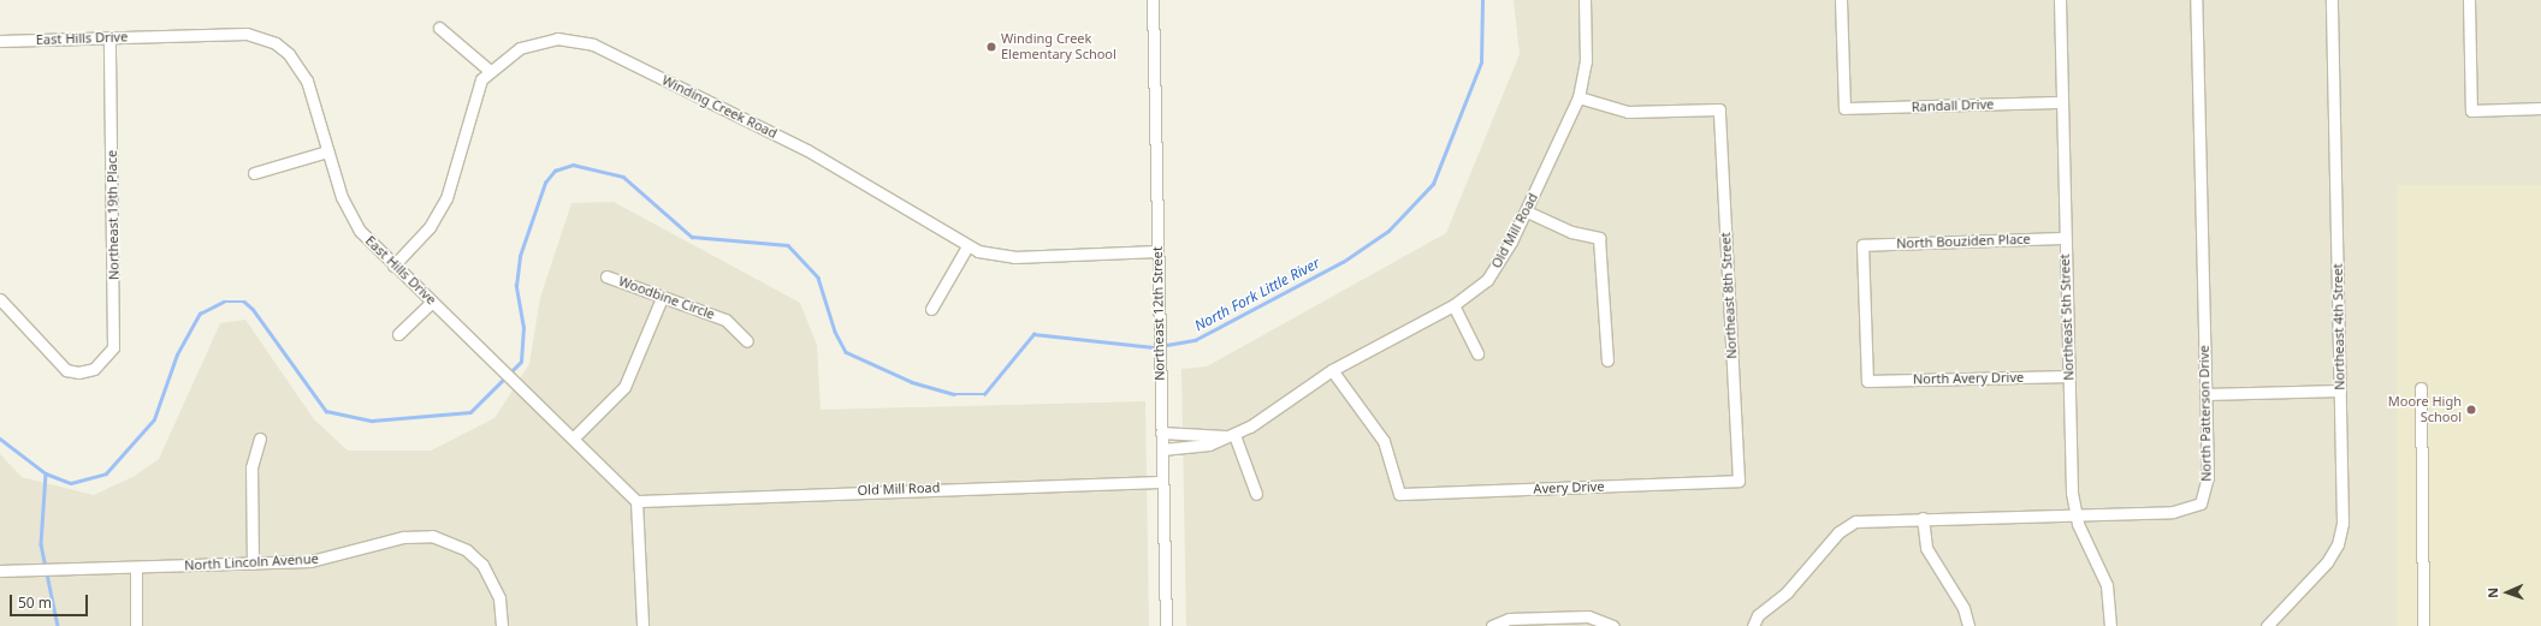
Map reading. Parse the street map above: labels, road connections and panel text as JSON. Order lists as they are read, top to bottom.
{
  "streets": {
    "street": [
      "East Hills Drive",
      "Randall Drive",
      "Winding Creek Road",
      "Northeast 19th Place",
      "Old Mill Road",
      "North Bouziden Place",
      "Northeast 8th Street",
      "Woodbine Circle",
      "Northeast 12th Street",
      "Northeast 5th Street",
      "Northeast 4th Street",
      "North Avery Drive",
      "North Patterson Drive",
      "Avery Drive",
      "North Lincoln Avenue"
    ]
  },
  "crossings": [
    ["East Hills Drive", "Winding Creek Road"],
    ["East Hills Drive", "Northeast 19th Place"],
    ["East Hills Drive", "Old Mill Road"],
    ["Randall Drive", "Northeast 5th Street"],
    ["Winding Creek Road", "Northeast 12th Street"],
    ["Old Mill Road", "Northeast 8th Street"],
    ["Old Mill Road", "Northeast 12th Street"],
    ["Old Mill Road", "Avery Drive"],
    ["North Bouziden Place", "Northeast 5th Street"],
    ["North Bouziden Place", "North Avery Drive"],
    ["Northeast 8th Street", "Avery Drive"],
    ["Northeast 5th Street", "North Avery Drive"],
    ["Northeast 5th Street", "North Patterson Drive"]
  ],
  "water": ["North Fork Little River"],
  "places": ["Winding Creek Elementary School", "Moore High School"],
  "scale_bar": "50 m",
  "north": "left"
}
